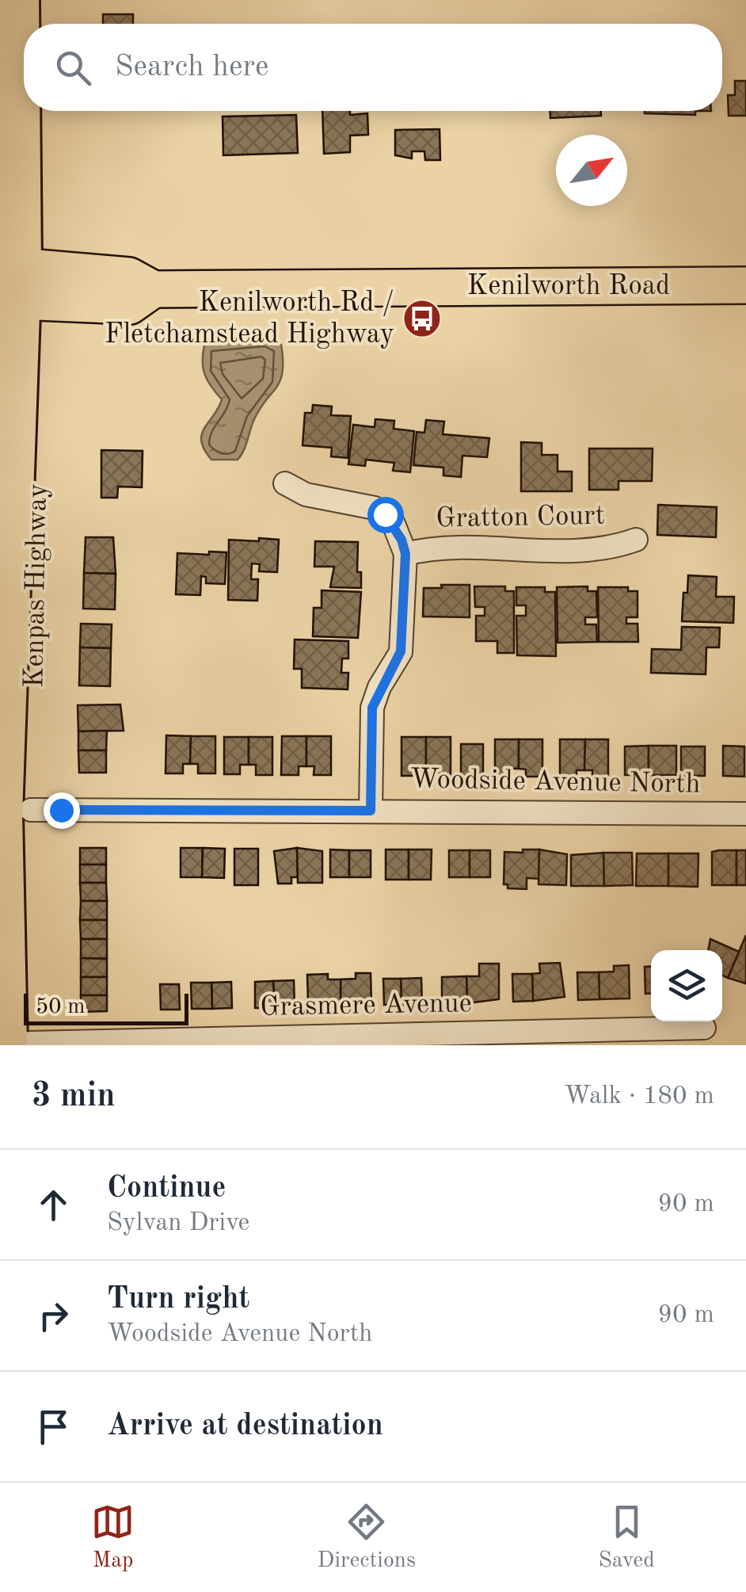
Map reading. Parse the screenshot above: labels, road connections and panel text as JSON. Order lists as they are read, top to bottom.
{
  "streets": {
    "highway": ["Kenpas Highway"],
    "main road": ["Kenilworth Road"],
    "street": ["Gratton Court", "Woodside Avenue North", "Grasmere Avenue"]
  },
  "crossings": [
    ["Kenilworth Road", "Kenpas Highway"],
    ["Kenpas Highway", "Woodside Avenue North"],
    ["Kenpas Highway", "Grasmere Avenue"]
  ],
  "places": {
    "bus stop": ["Kenilworth Rd / Fletchamstead Highway"]
  },
  "scale_bar": "50 m",
  "north": "top right",
  "page": {
    "search": "Search here",
    "scale": "50 m",
    "heading": ["3 min", "Walk · 180 m"],
    "list": [
      ["Continue", "Sylvan Drive", "90 m"],
      ["Turn right", "Woodside Avenue North", "90 m"],
      "Arrive at destination"
    ],
    "nav": ["Map", "Directions", "Saved"]
  }
}
